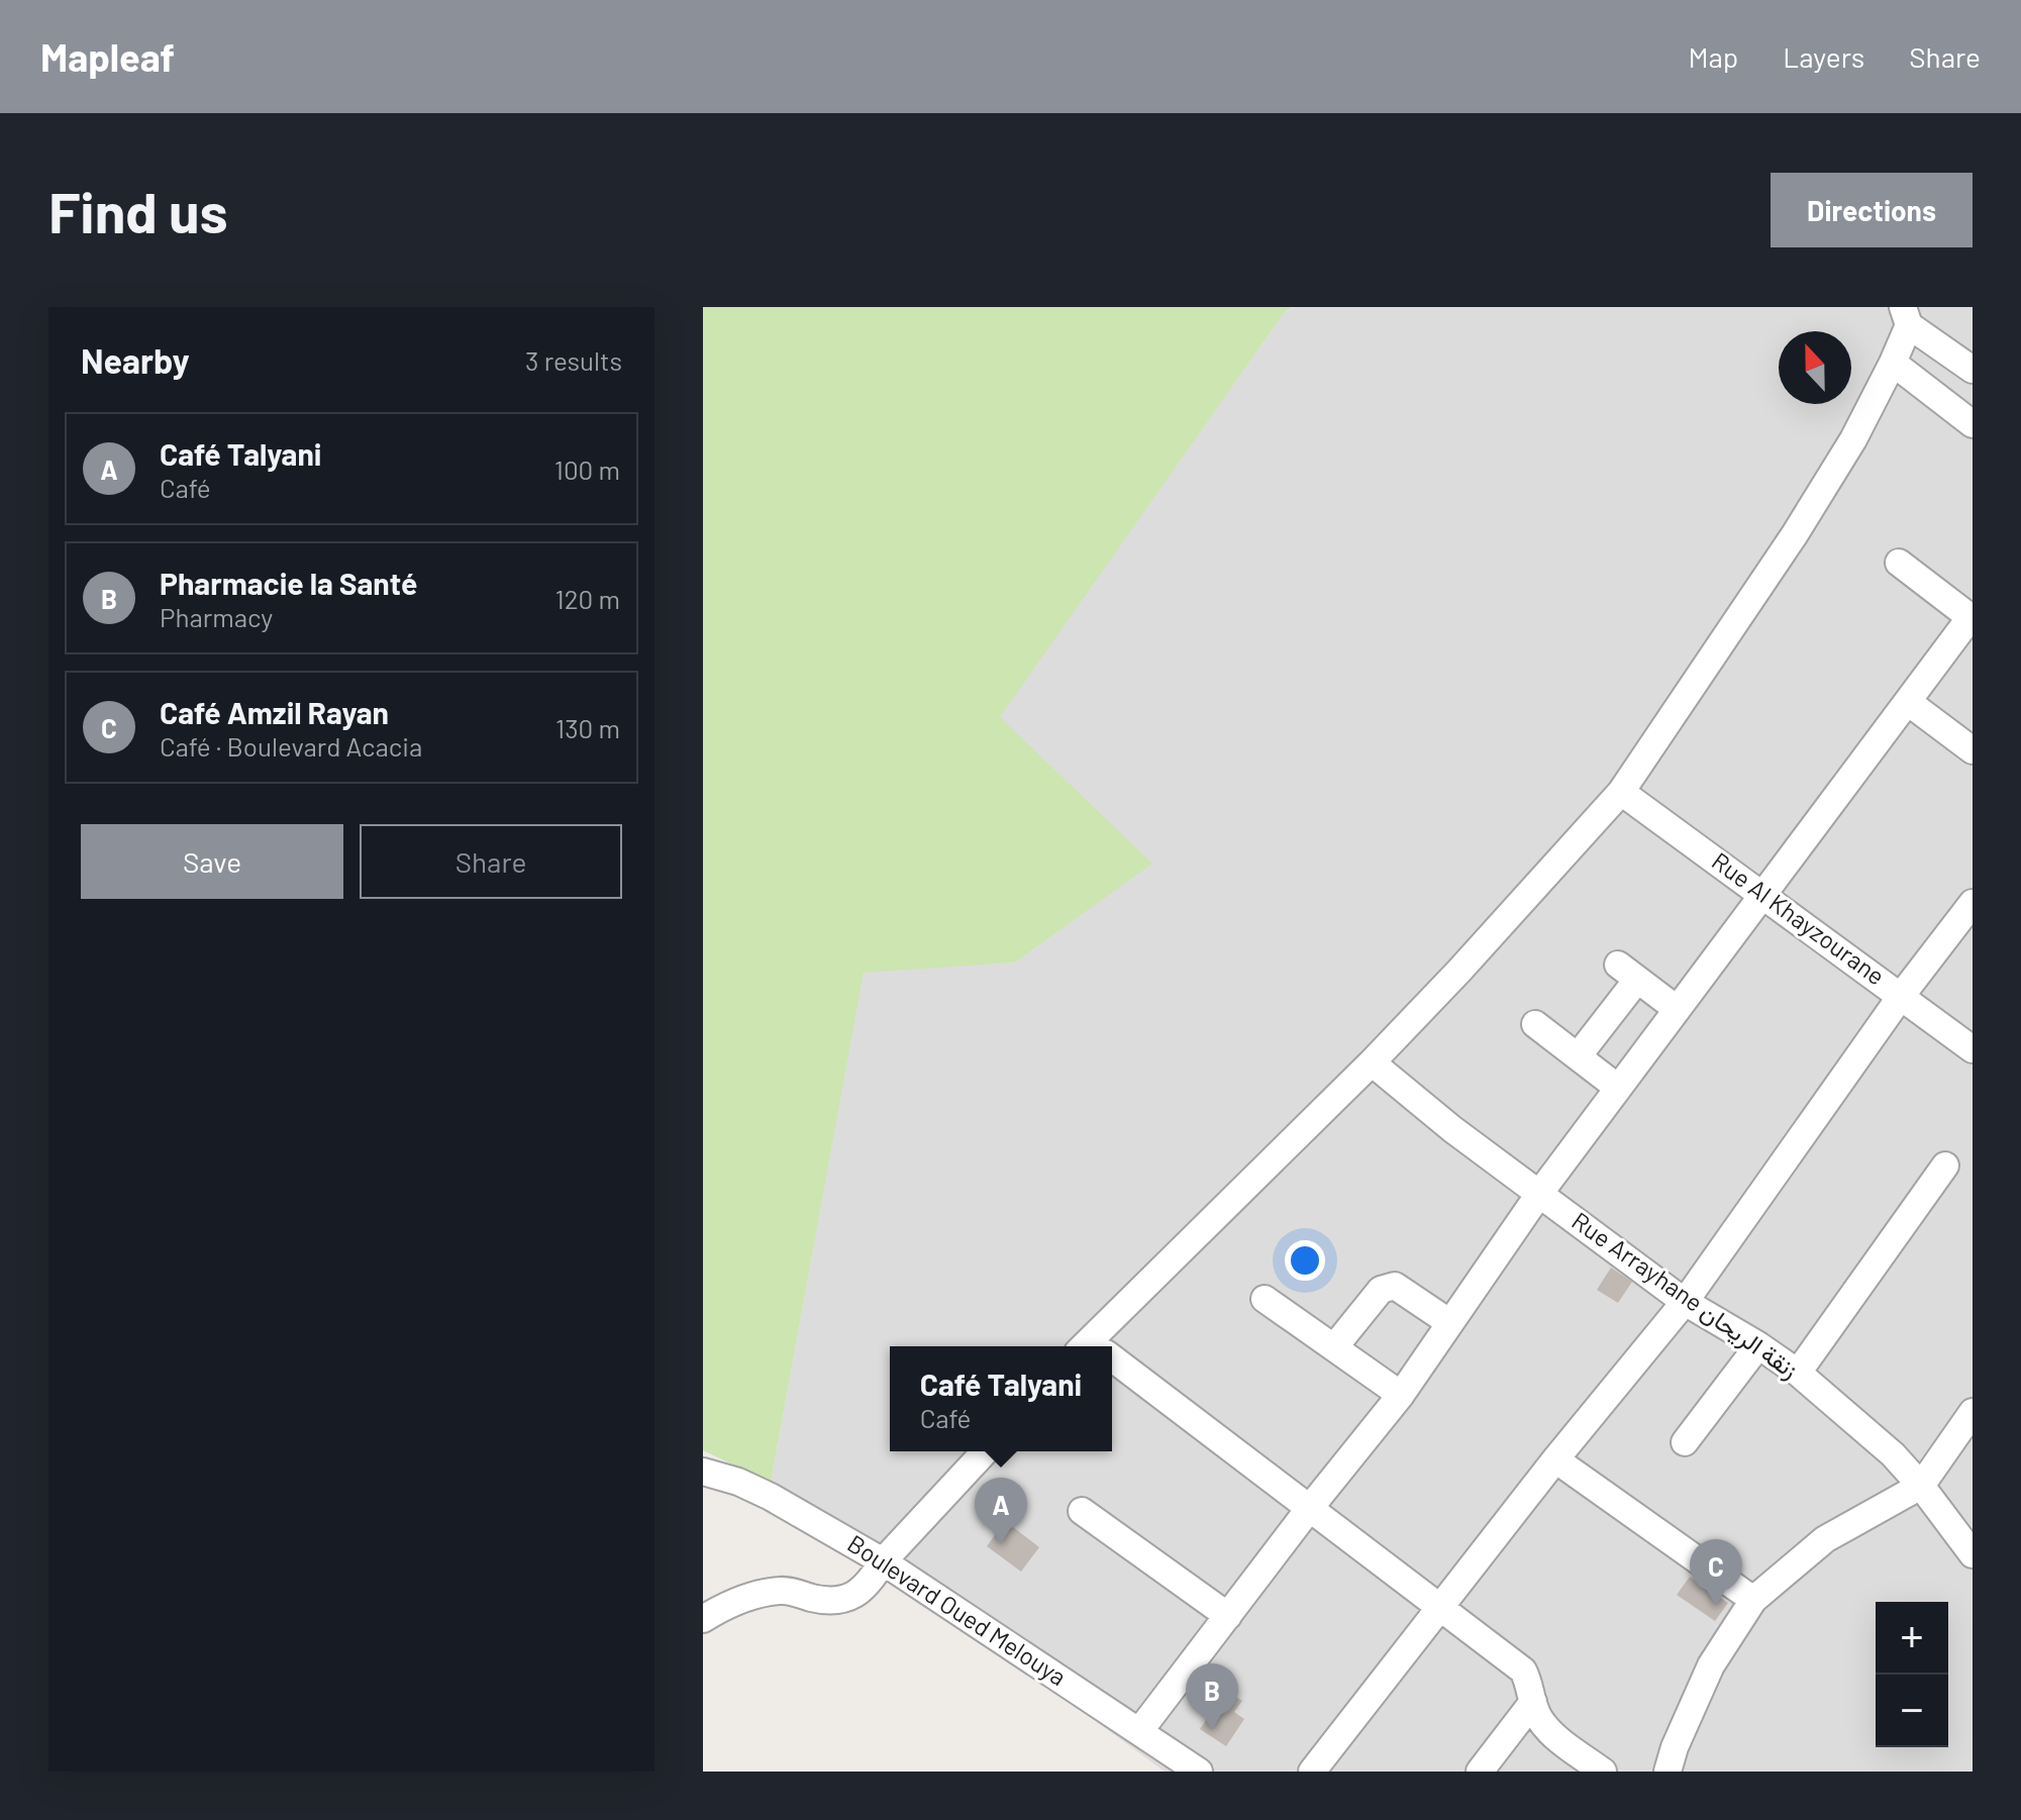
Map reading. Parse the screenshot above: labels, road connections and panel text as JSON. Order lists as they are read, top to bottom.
{
  "streets": {
    "street": ["Rue Al Khayzourane", "Rue Arrayhane زنقة الريحان", "Boulevard Oued Melouya"]
  },
  "north": "top",
  "page": {
    "header": "Mapleaf",
    "nav": ["Map", "Layers", "Share"],
    "buttons": [
      "Directions",
      ["Save", "Share"]
    ],
    "title": "Find us",
    "heading": ["Nearby", "3 results"],
    "list": [
      {
        "mark": "A",
        "name": "Café Talyani",
        "note": "Café",
        "value": "100 m"
      },
      {
        "mark": "B",
        "name": "Pharmacie la Santé",
        "note": "Pharmacy",
        "value": "120 m"
      },
      {
        "mark": "C",
        "name": "Café Amzil Rayan",
        "note": "Café · Boulevard Acacia",
        "value": "130 m"
      }
    ],
    "popup": ["Café Talyani", "Café"],
    "pins": ["A", "C", "B"],
    "map_buttons": ["+", "−"]
  }
}
